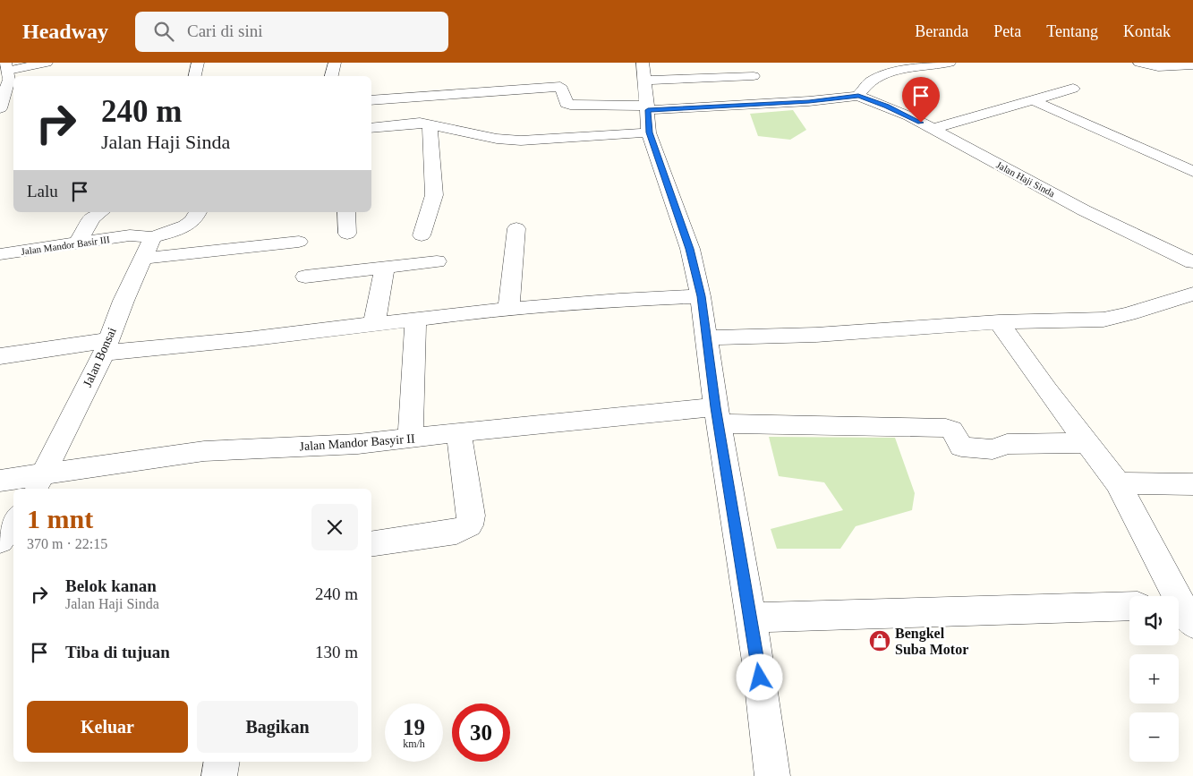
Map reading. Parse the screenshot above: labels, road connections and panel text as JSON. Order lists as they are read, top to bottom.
{
  "streets": {
    "street": [
      "Jalan Haji Sinda",
      "Jalan Mandor Basir III",
      "Jalan Bonsai",
      "Jalan Mandor Basyir II"
    ]
  },
  "crossings": [
    ["Jalan Mandor Basir III", "Jalan Bonsai"],
    ["Jalan Bonsai", "Jalan Mandor Basyir II"]
  ],
  "places": {
    "shop": ["Bengkel Suba Motor"]
  },
  "page": {
    "header": "Headway",
    "search": "Cari di sini",
    "nav": [
      "Beranda",
      "Peta",
      "Tentang",
      "Kontak"
    ],
    "turn": ["240 m", "Jalan Haji Sinda"],
    "then": "Lalu",
    "heading": ["1 mnt", "370 m · 22:15"],
    "list": [
      {
        "name": "Belok kanan",
        "note": "Jalan Haji Sinda",
        "value": "240 m"
      },
      {
        "name": "Tiba di tujuan",
        "value": "130 m"
      }
    ],
    "map_buttons": ["+", "−"],
    "buttons": ["Keluar", "Bagikan"],
    "speed": "19 km/h",
    "limit": "30"
  }
}
